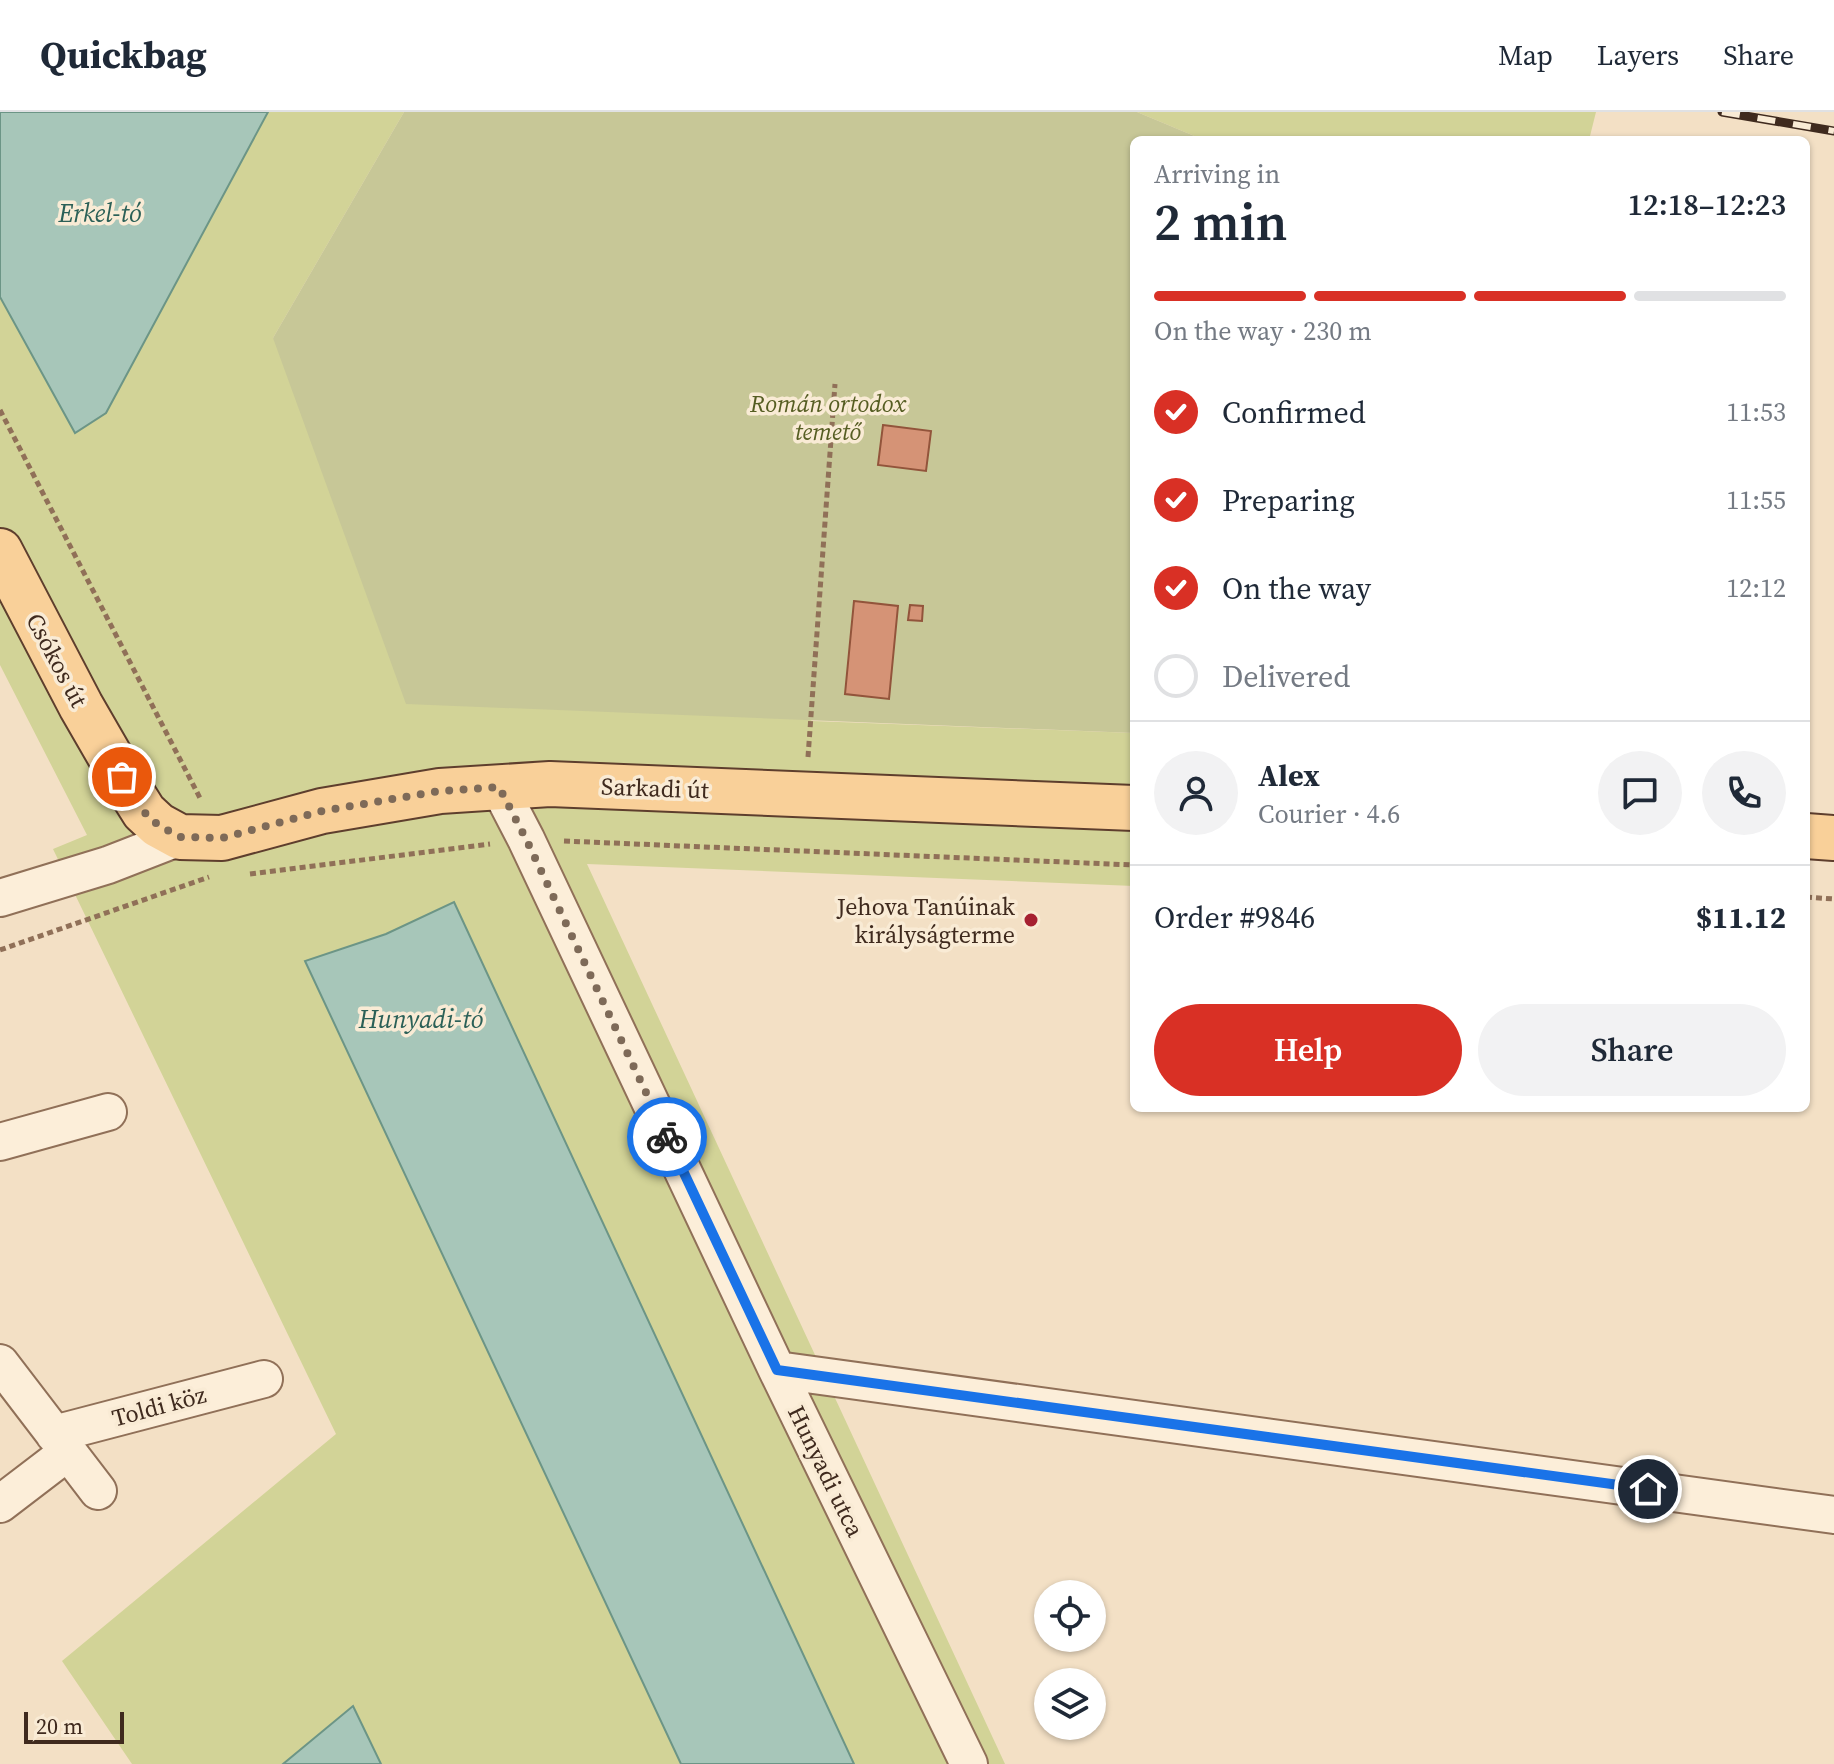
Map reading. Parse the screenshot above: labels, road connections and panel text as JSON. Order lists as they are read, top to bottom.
{
  "streets": {
    "main road": ["Csókos út", "Sarkadi út"],
    "street": ["Toldi köz", "Hunyadi utca"]
  },
  "crossings": [
    ["Csókos út", "Sarkadi út"],
    ["Sarkadi út", "Hunyadi utca"]
  ],
  "water": ["Erkel-tó", "Hunyadi-tó"],
  "parks": ["Román ortodox temető"],
  "places": ["Jehova Tanúinak királyságterme"],
  "scale_bar": "20 m",
  "page": {
    "header": "Quickbag",
    "nav": ["Map", "Layers", "Share"],
    "heading": ["2 min", "Arriving in", "12:18–12:23"],
    "panel": [
      "Alex",
      "Courier · 4.6",
      "Order #9846",
      "$11.12"
    ],
    "bar": "On the way · 230 m",
    "list": [
      ["Confirmed", "11:53"],
      ["Preparing", "11:55"],
      ["On the way", "12:12"],
      "Delivered"
    ],
    "buttons": ["Help", "Share"],
    "scale": "20 m"
  }
}
